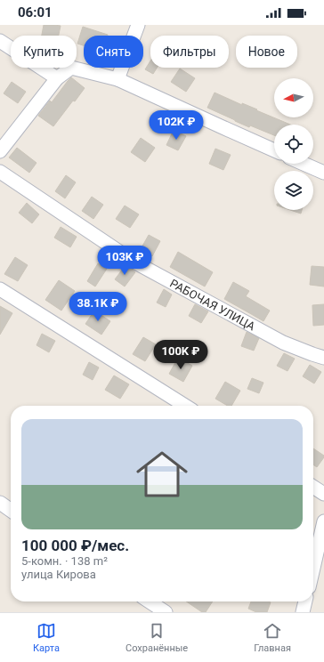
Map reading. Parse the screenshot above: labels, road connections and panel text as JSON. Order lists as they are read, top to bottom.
{
  "streets": {
    "street": ["РАБОЧАЯ УЛИЦА"]
  },
  "north": "left",
  "page": {
    "status": "06:01",
    "chip": [
      "Купить",
      "Снять",
      "Фильтры",
      "Новое"
    ],
    "price": [
      "102K ₽",
      "103K ₽",
      "38.1K ₽",
      "100K ₽"
    ],
    "list": [
      {
        "name": "100 000 ₽/мес.",
        "note": "5-комн. · 138 m² · улица Кирова"
      }
    ],
    "tabs": ["Карта", "Сохранённые", "Главная"]
  }
}
